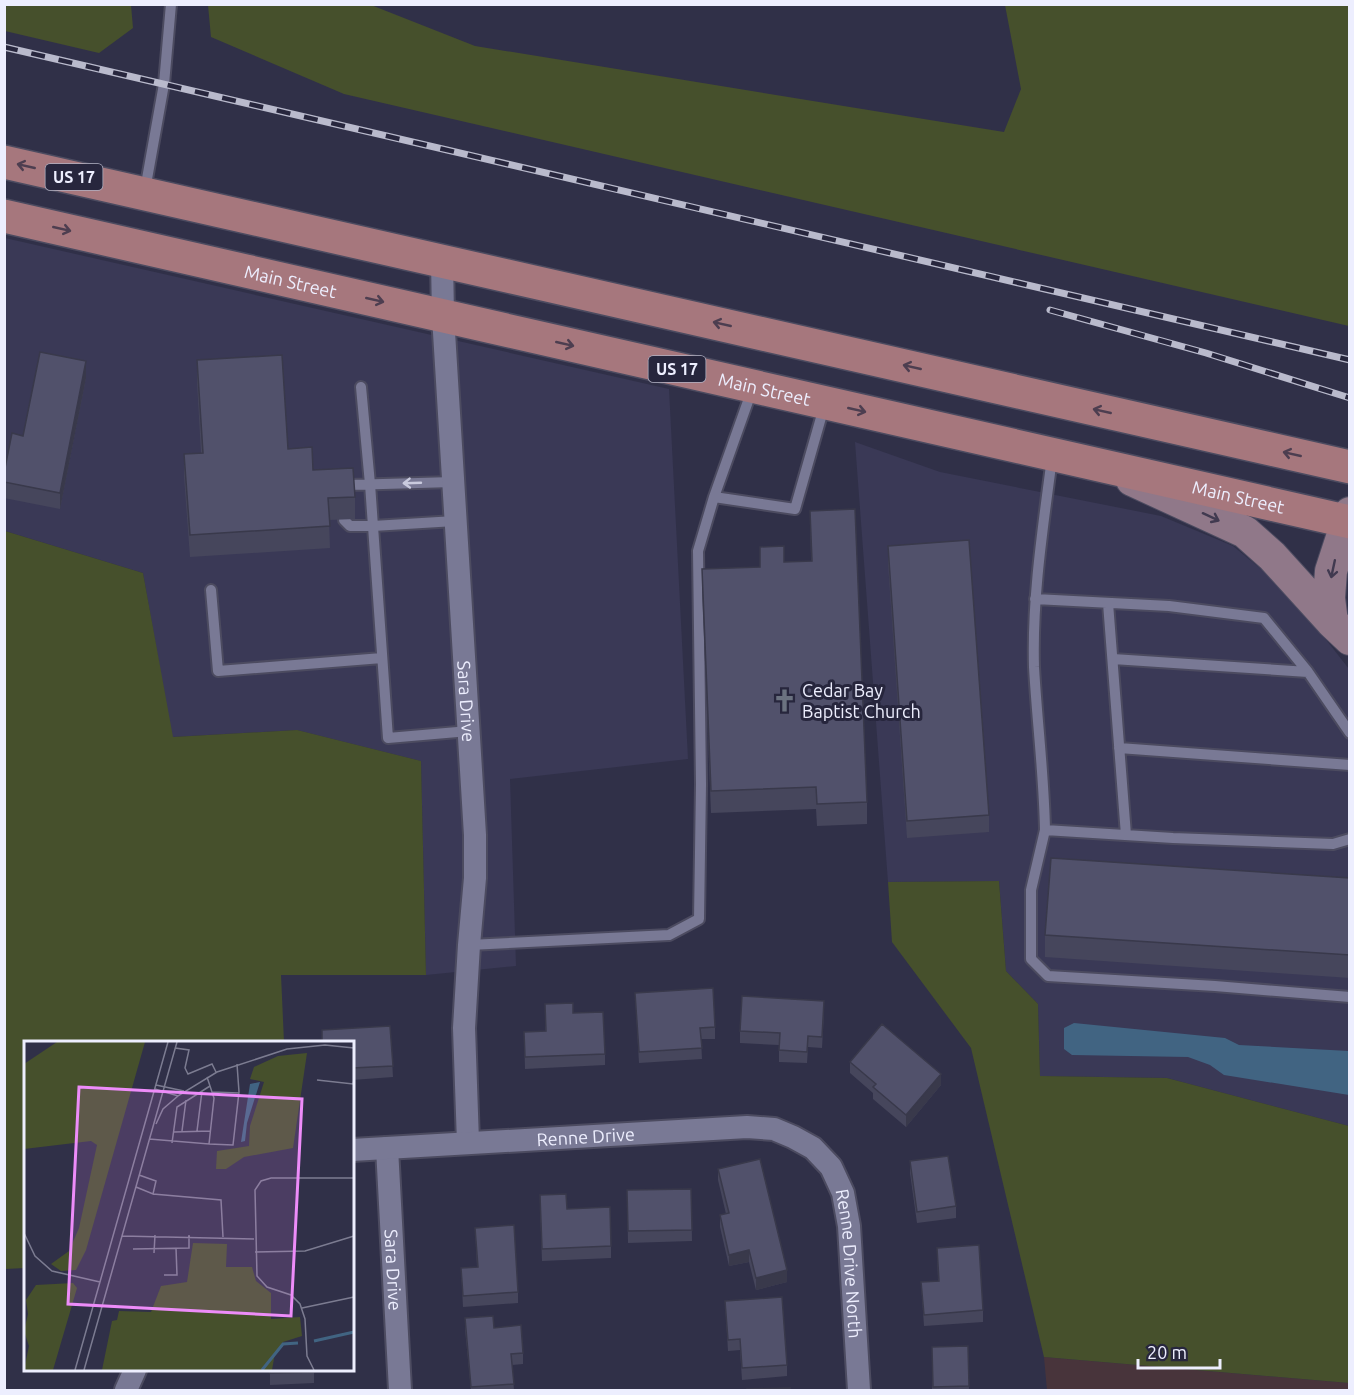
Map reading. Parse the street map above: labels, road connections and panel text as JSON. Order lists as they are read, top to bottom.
{
  "streets": {
    "main road": ["US 17", "Main Street"],
    "street": ["Sara Drive", "Renne Drive", "Renne Drive North"]
  },
  "crossings": [
    ["US 17", "Sara Drive"],
    ["Main Street", "Sara Drive"],
    ["Sara Drive", "Renne Drive"],
    ["Renne Drive", "Renne Drive North"]
  ],
  "places": {
    "church": ["Cedar Bay Baptist Church"]
  },
  "scale_bar": "20 m"
}
